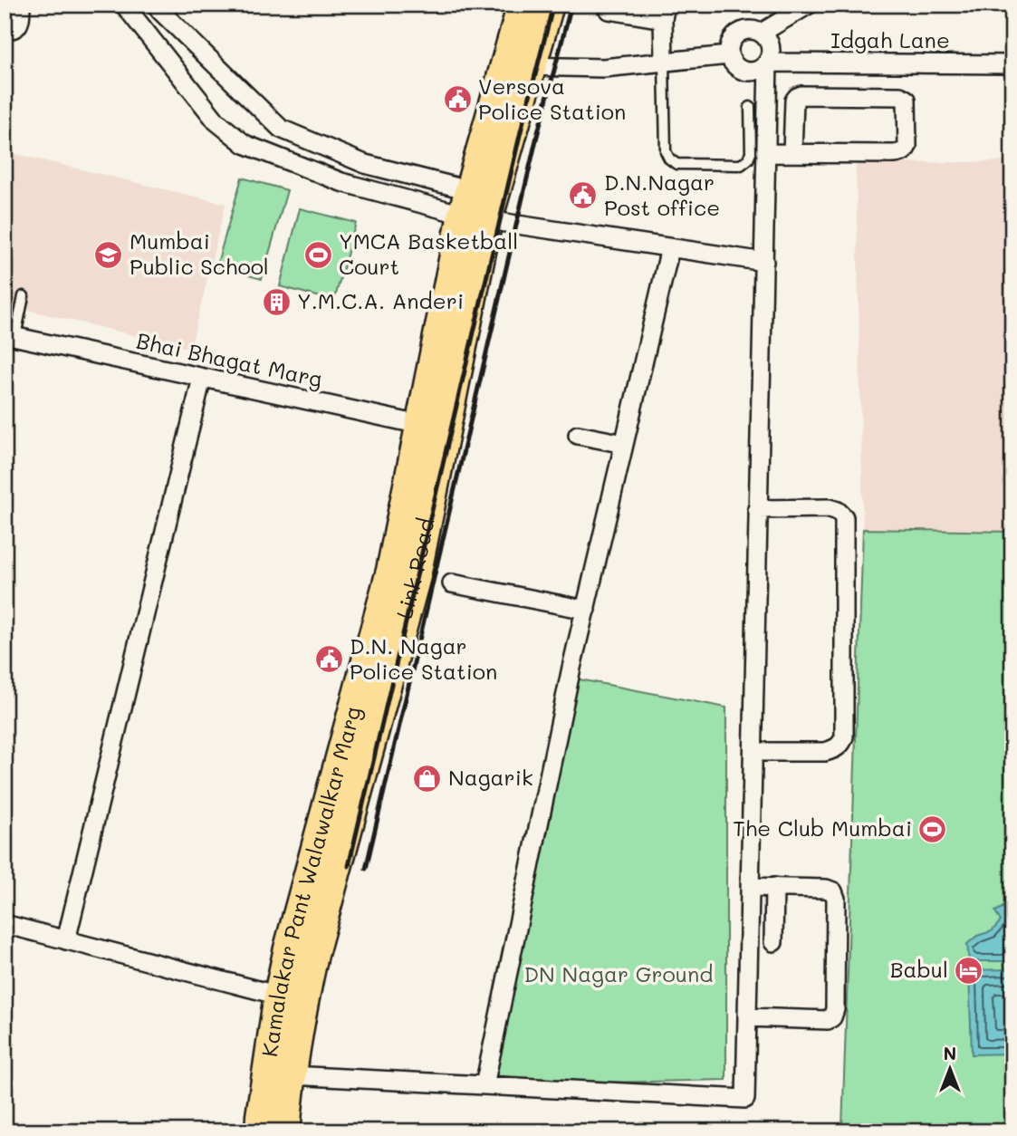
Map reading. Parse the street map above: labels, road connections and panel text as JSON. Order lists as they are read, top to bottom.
{
  "streets": {
    "main road": ["Kamalakar Pant Walawalkar Marg"],
    "street": ["Idgah Lane", "Bhai Bhagat Marg"]
  },
  "crossings": [
    ["Bhai Bhagat Marg", "Kamalakar Pant Walawalkar Marg"]
  ],
  "parks": ["DN Nagar Ground"],
  "places": {
    "public building": ["Versova Police Station", "D.N.Nagar Post office", "D.N. Nagar Police Station"],
    "school or university": ["Mumbai Public School"],
    "sports": ["YMCA Basketball Court", "The Club Mumbai"],
    "building": ["Y.M.C.A. Anderi"],
    "shop": ["Nagarik"],
    "hotel": ["Babul"]
  },
  "north": "top"
}
